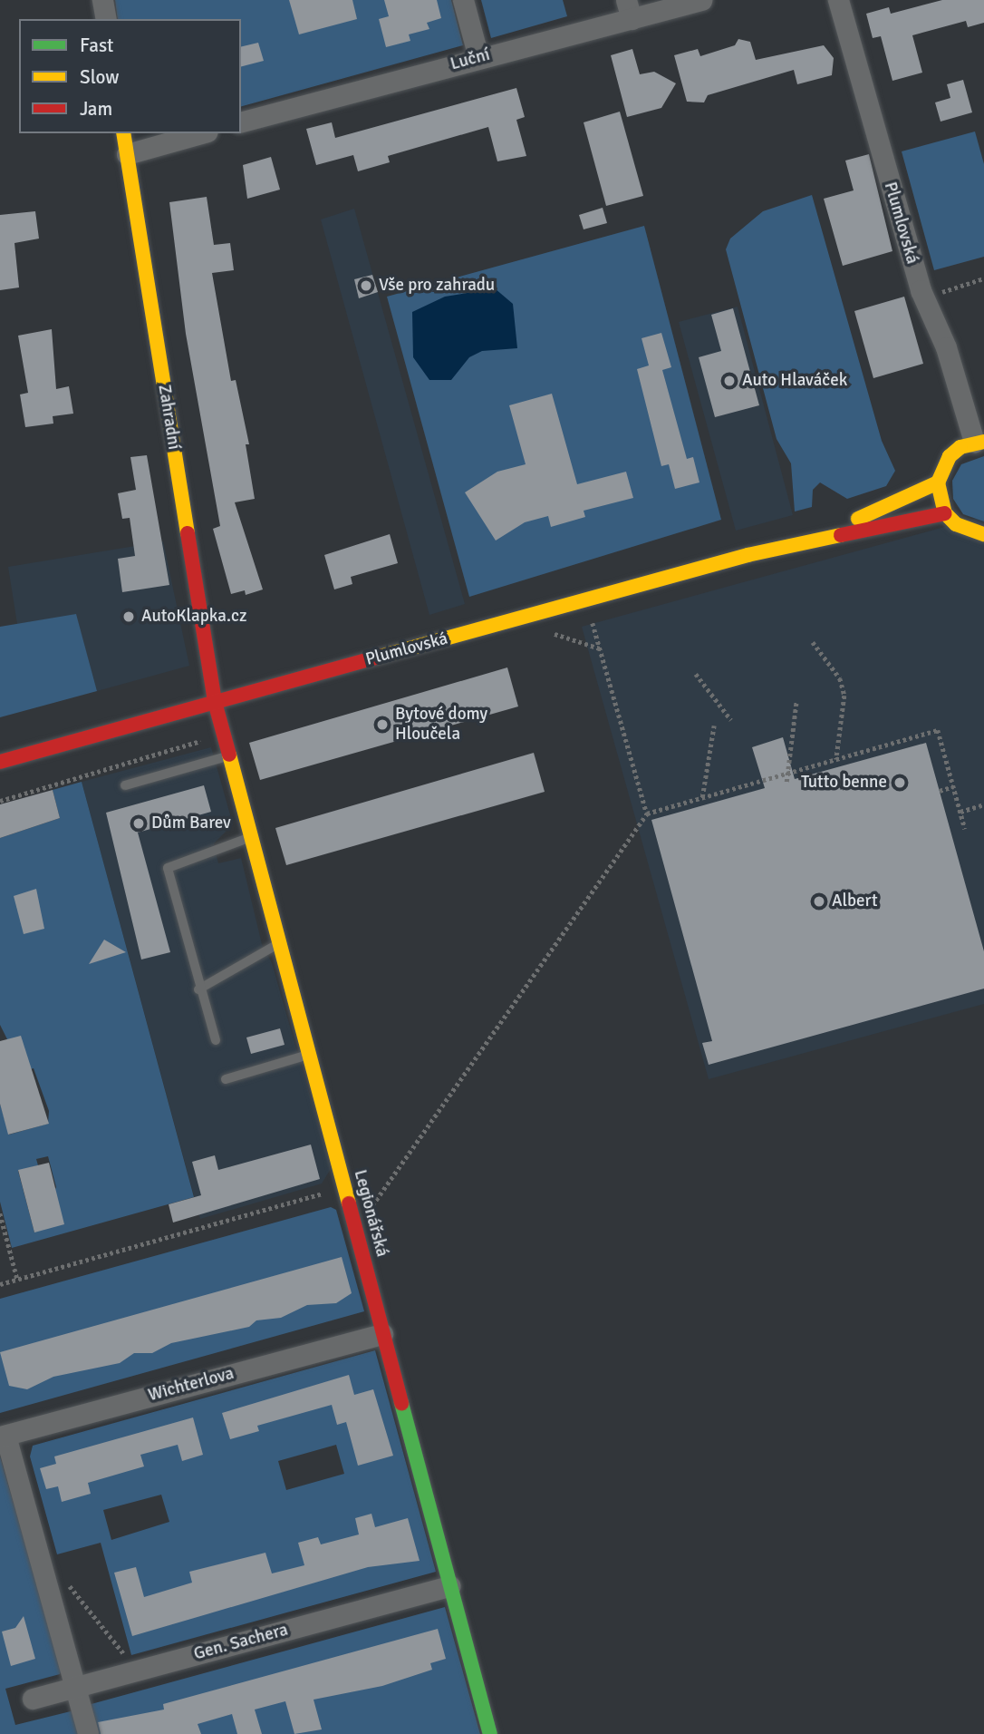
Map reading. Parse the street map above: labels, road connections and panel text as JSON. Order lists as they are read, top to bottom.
{
  "streets": {
    "street": [
      "Luční",
      "Plumlovská",
      "Zahradní",
      "Legionářská",
      "Wichterlova",
      "Gen. Sachera"
    ]
  },
  "crossings": [
    ["Plumlovská", "Zahradní"],
    ["Plumlovská", "Legionářská"],
    ["Zahradní", "Legionářská"],
    ["Legionářská", "Wichterlova"],
    ["Legionářská", "Gen. Sachera"]
  ],
  "places": [
    "Vše pro zahradu",
    "Auto Hlaváček",
    "AutoKlapka.cz",
    "Bytové domy Hloučela",
    "Tutto benne",
    "Dům Barev",
    "Albert"
  ],
  "legend": ["Fast", "Slow", "Jam"]
}
